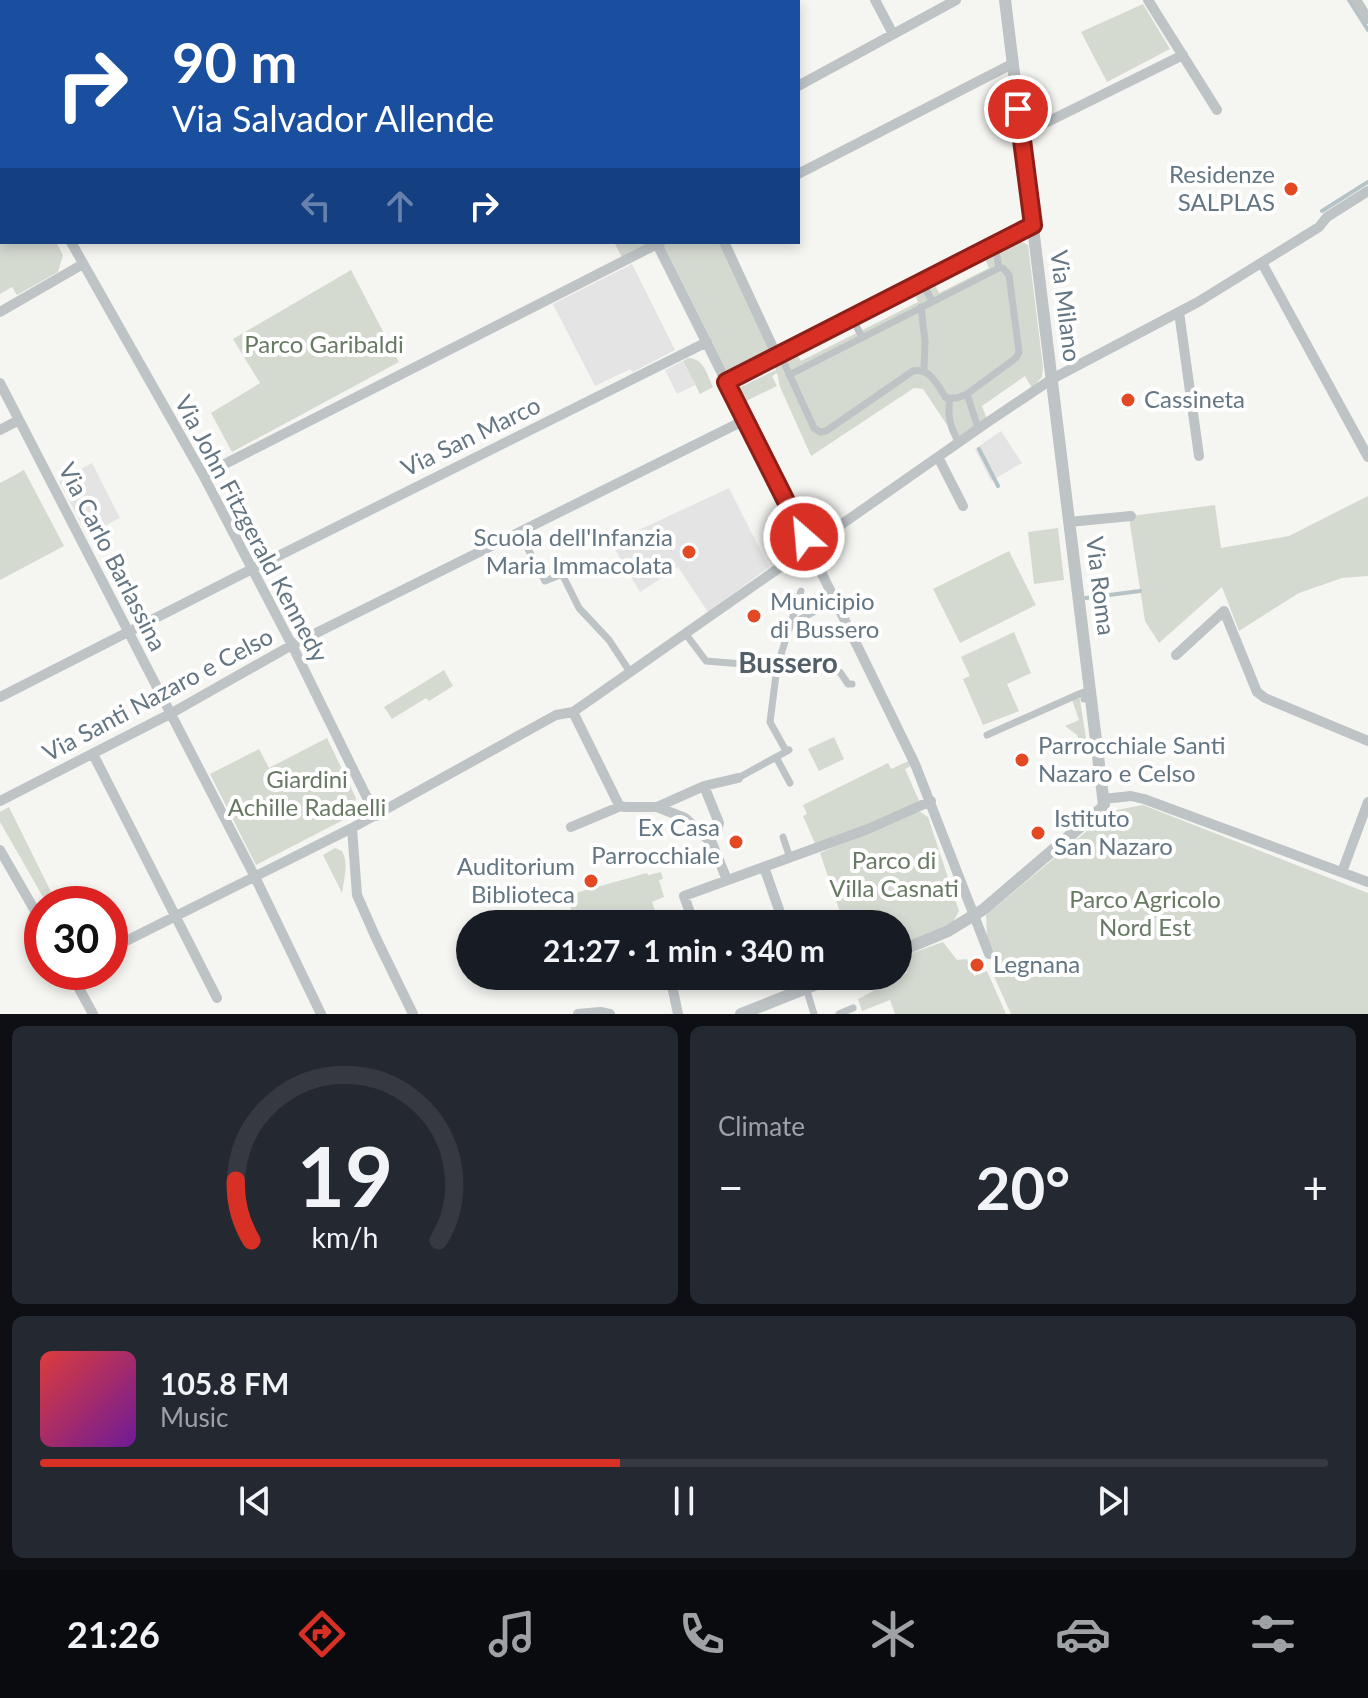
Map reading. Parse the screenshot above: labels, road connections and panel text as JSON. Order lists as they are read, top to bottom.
{
  "streets": {
    "street": [
      "Via Milano",
      "Via San Marco",
      "Via John Fitzgerald Kennedy",
      "Via Carlo Barlassina",
      "Via Roma",
      "Via Santi Nazaro e Celso"
    ]
  },
  "crossings": [
    ["Via Milano", "Via Roma"],
    ["Via San Marco", "Via John Fitzgerald Kennedy"],
    ["Via San Marco", "Via Carlo Barlassina"],
    ["Via John Fitzgerald Kennedy", "Via Santi Nazaro e Celso"],
    ["Via Carlo Barlassina", "Via Santi Nazaro e Celso"]
  ],
  "districts": ["Bussero"],
  "parks": [
    "Parco Garibaldi",
    "Giardini Achille Radaelli",
    "Parco di Villa Casnati",
    "Parco Agricolo Nord Est"
  ],
  "places": [
    "Residenze SALPLAS",
    "Cassineta",
    "Scuola dell'Infanzia Maria Immacolata",
    "Municipio di Bussero",
    "Parrocchiale Santi Nazaro e Celso",
    "Istituto San Nazaro",
    "Ex Casa Parrocchiale",
    "Auditorium Biblioteca",
    "Legnana"
  ],
  "page": {
    "turn": ["90 m", "Via Salvador Allende"],
    "limit": "30",
    "trip": "21:27 · 1 min · 340 m",
    "tile": "Climate",
    "heat": ["−", "20°", "+"],
    "song": ["105.8 FM", "Music"],
    "tabs": "21:26",
    "gauge": ["19", "km/h"]
  }
}
